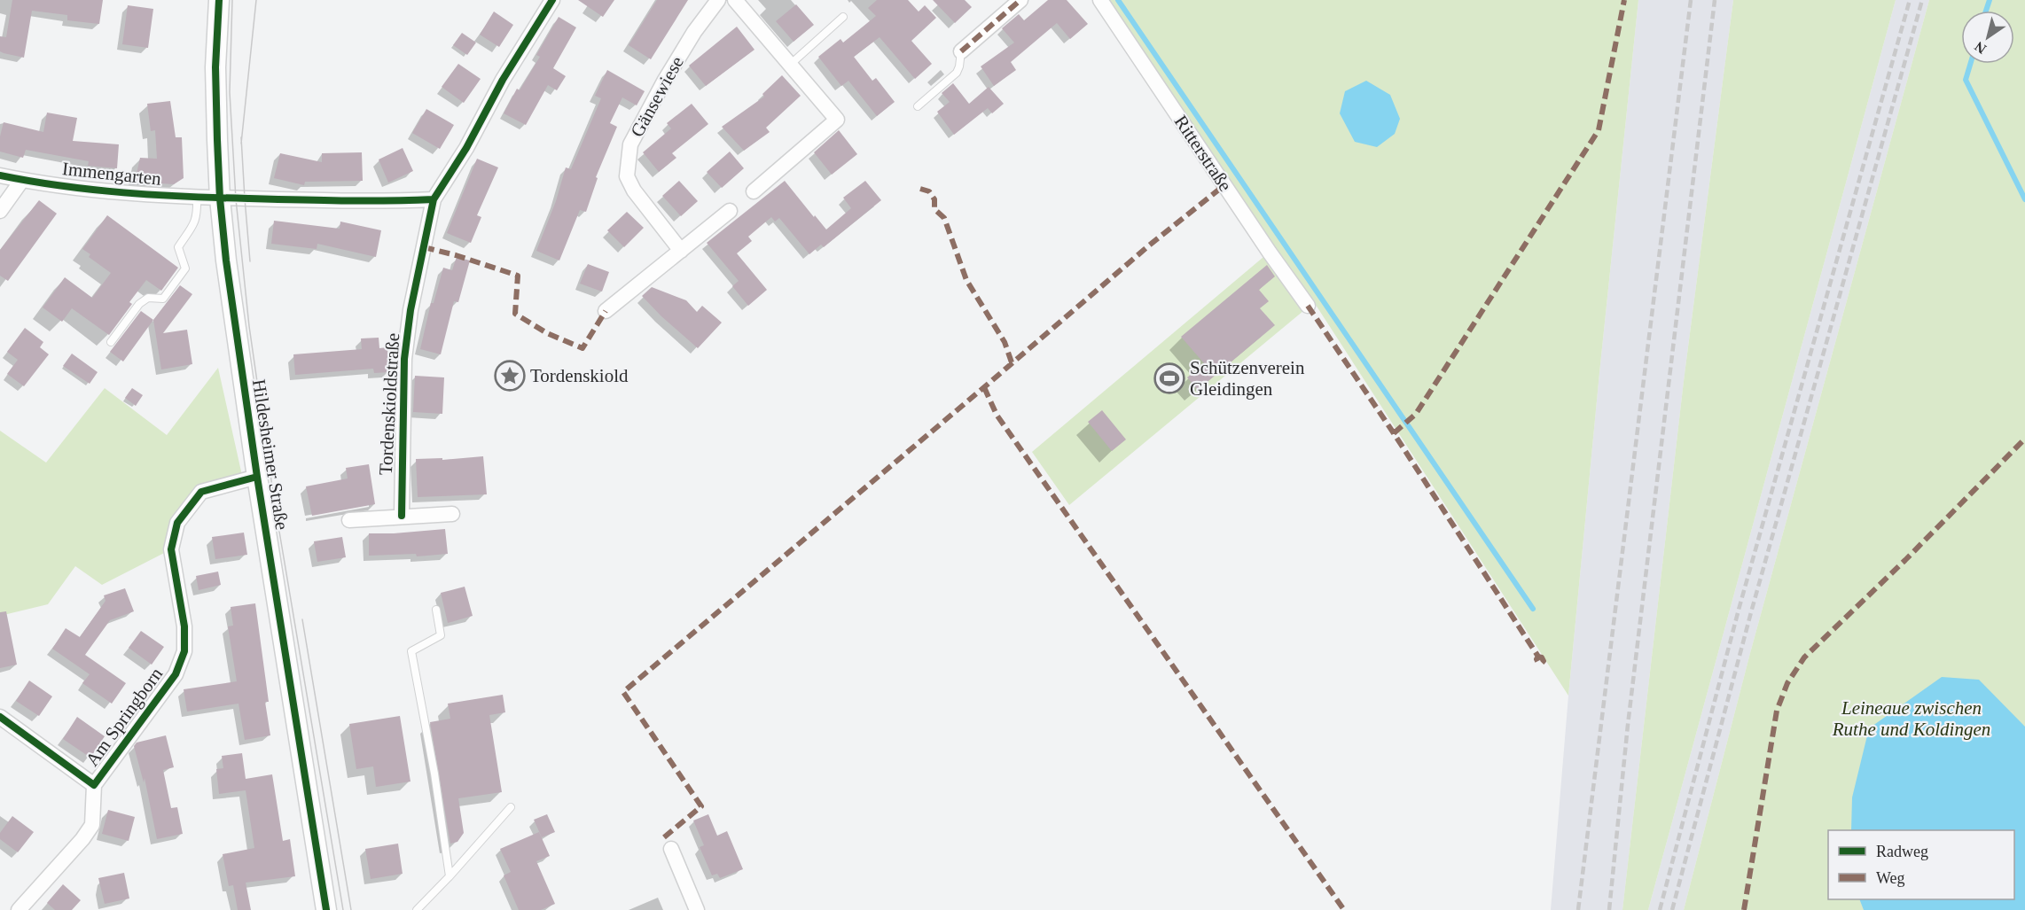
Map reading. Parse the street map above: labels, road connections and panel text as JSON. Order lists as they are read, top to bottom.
{
  "streets": {
    "street": [
      "Gänsewiese",
      "Ritterstraße",
      "Immengarten",
      "Tordenskioldstraße",
      "Hildesheimer Straße",
      "Am Springborn"
    ]
  },
  "crossings": [
    ["Immengarten", "Hildesheimer Straße"],
    ["Hildesheimer Straße", "Am Springborn"]
  ],
  "parks": ["Leineaue zwischen Ruthe und Koldingen"],
  "places": {
    "place": ["Tordenskiold"],
    "sports": ["Schützenverein Gleidingen"]
  },
  "legend": ["Radweg", "Weg"],
  "north": "bottom left"
}
